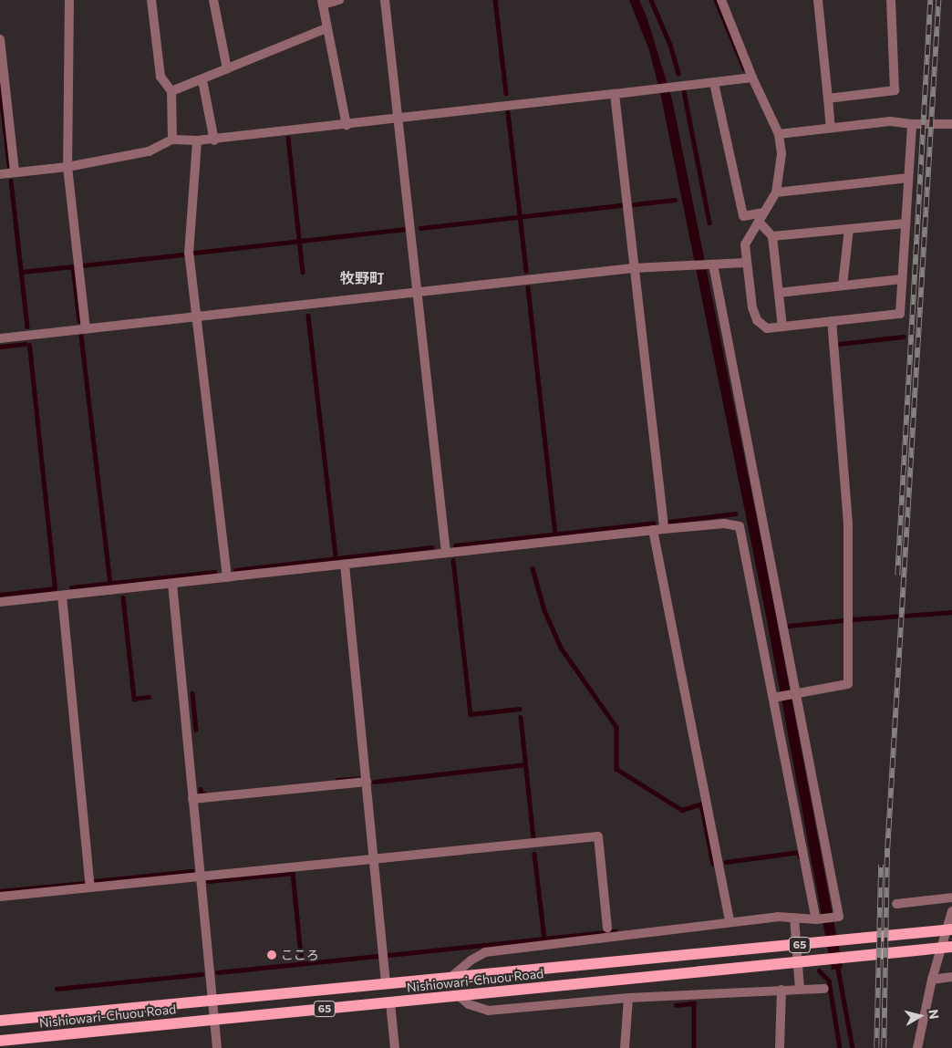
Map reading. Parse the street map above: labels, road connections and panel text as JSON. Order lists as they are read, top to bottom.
{
  "streets": {
    "main road": ["65", "Nishiowari-Chuou Road"]
  },
  "districts": ["牧野町"],
  "places": ["こころ"],
  "north": "right"
}
